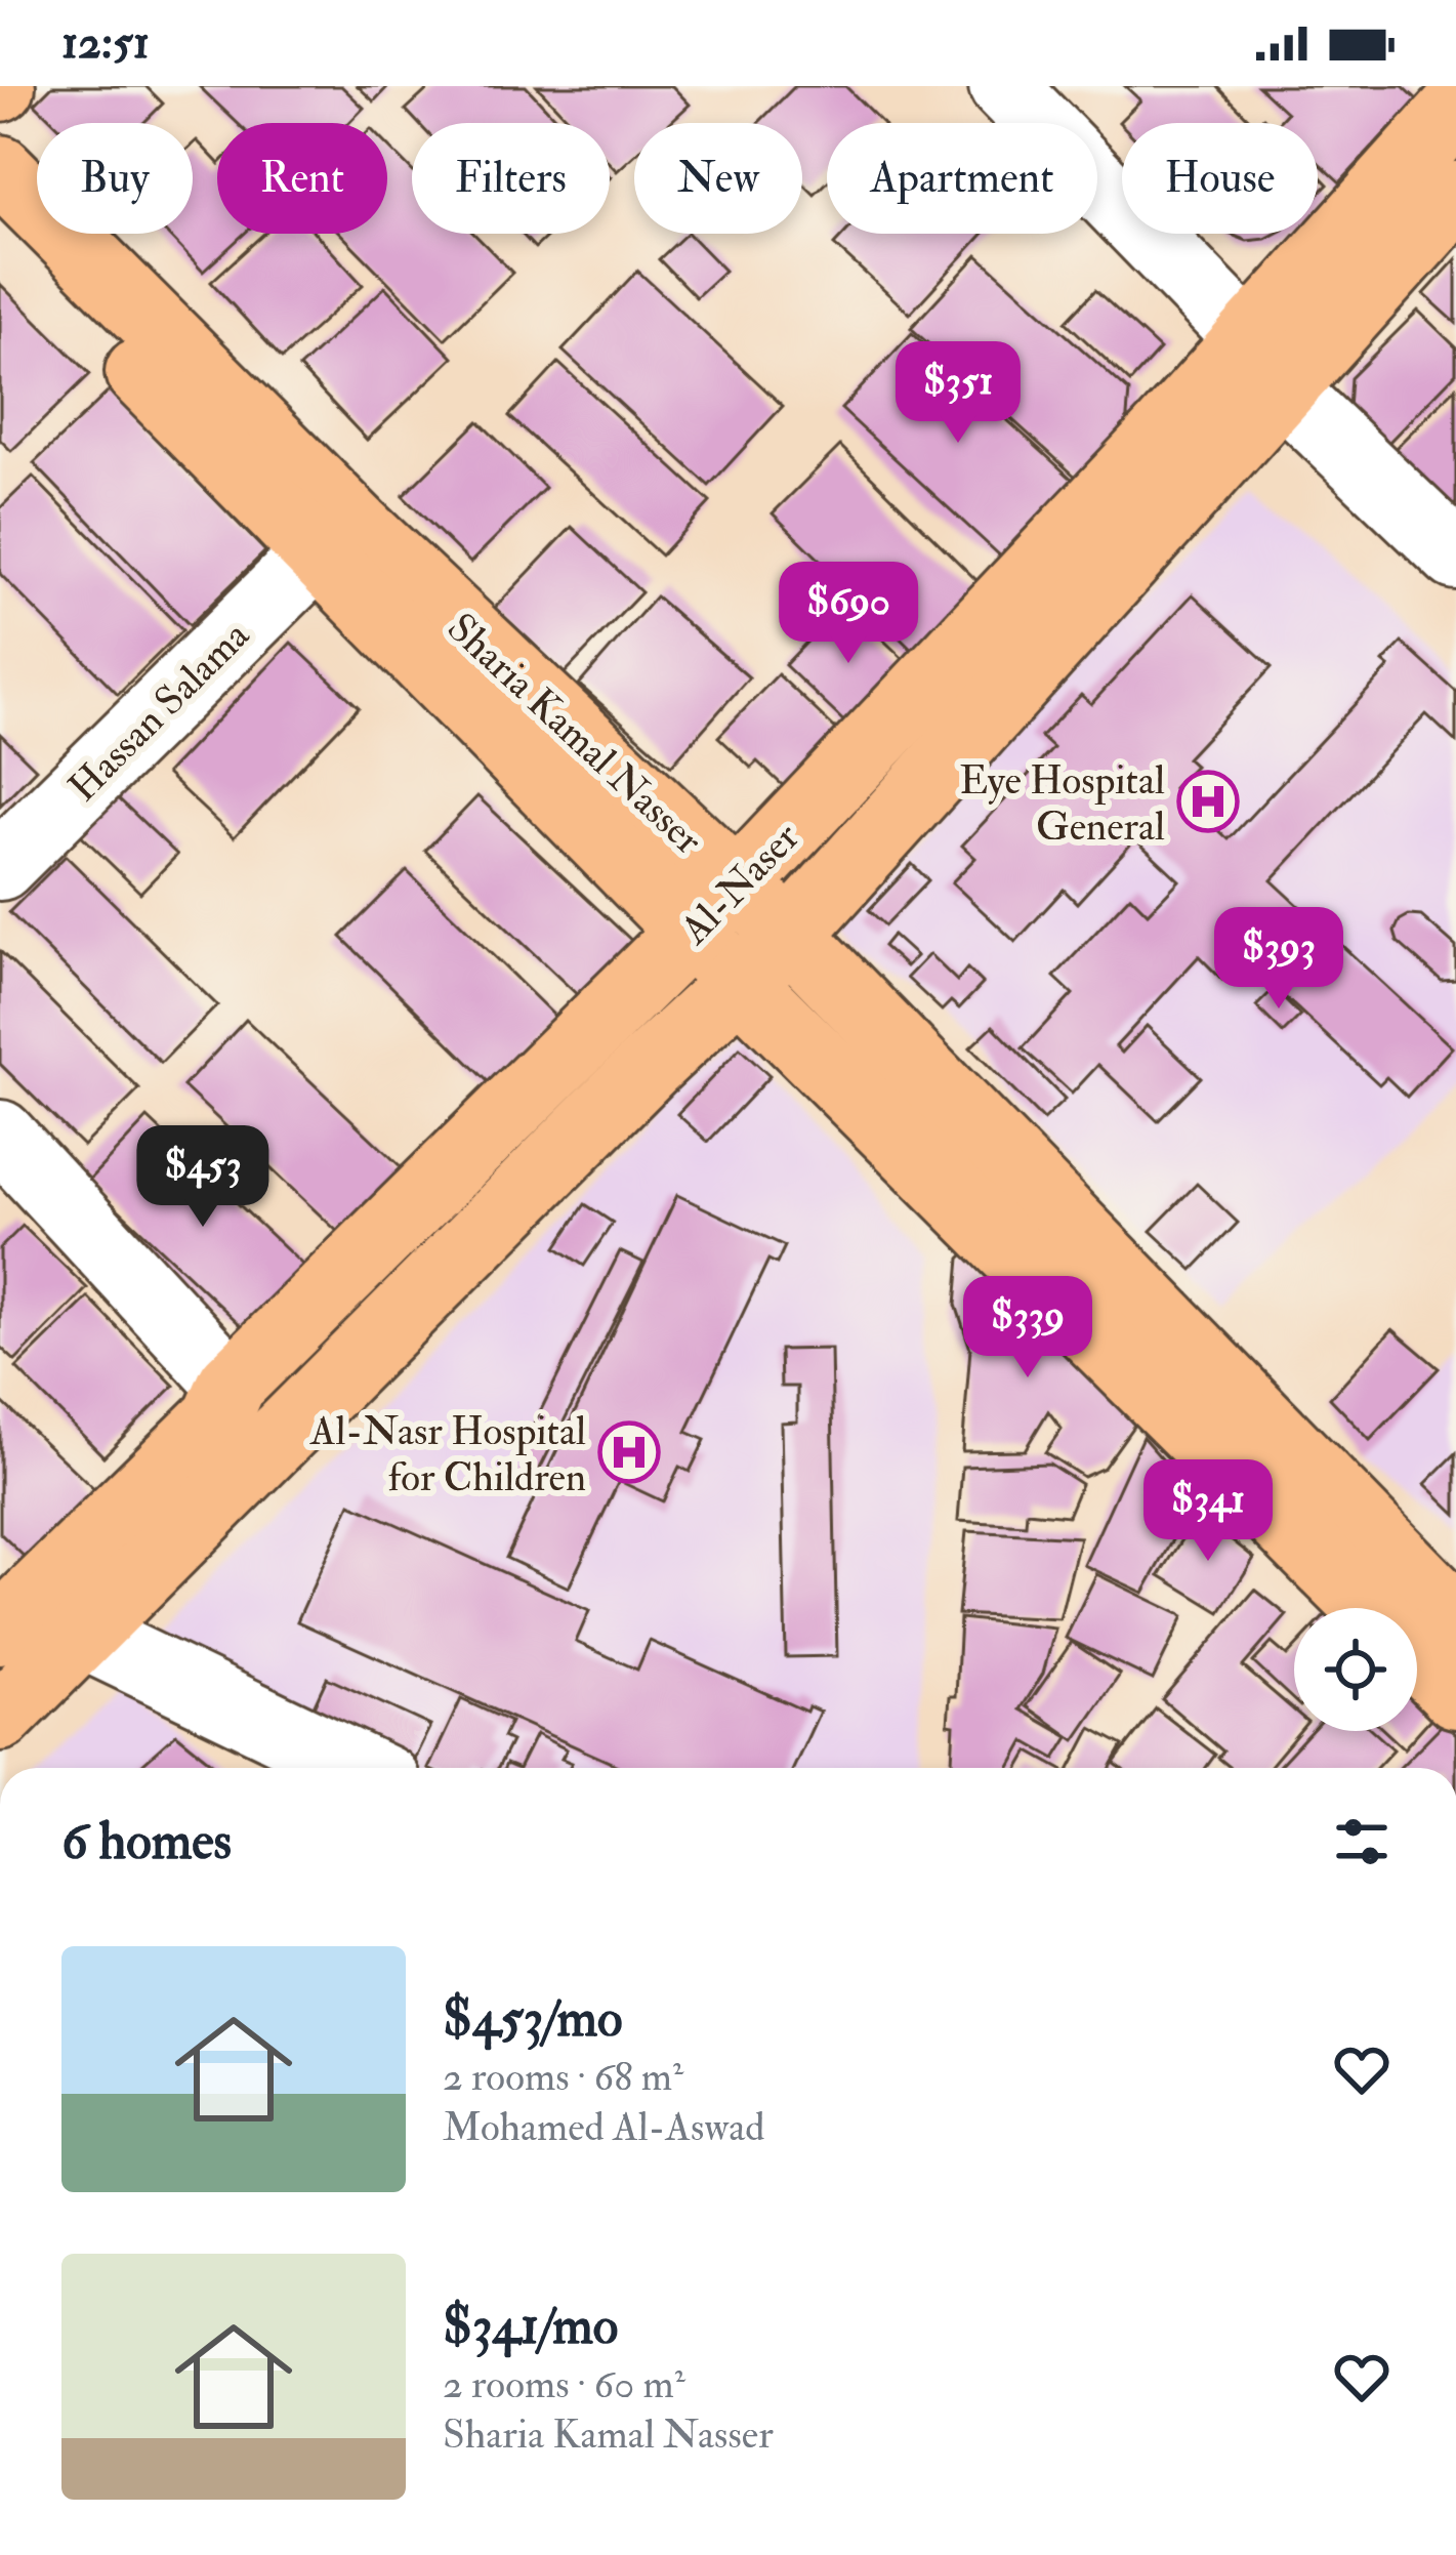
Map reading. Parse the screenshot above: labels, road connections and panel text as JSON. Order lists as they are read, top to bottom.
{
  "streets": {
    "main road": ["Sharia Kamal Nasser", "Al-Naser"],
    "street": ["Hassan Salama"]
  },
  "crossings": [
    ["Hassan Salama", "Sharia Kamal Nasser"],
    ["Sharia Kamal Nasser", "Al-Naser"]
  ],
  "places": {
    "hospital": ["Eye Hospital General", "Al-Nasr Hospital for Children"]
  },
  "page": {
    "status": "12:51",
    "chip": [
      "Buy",
      "Rent",
      "Filters",
      "New",
      "Apartment",
      "House"
    ],
    "price": [
      "$351",
      "$690",
      "$393",
      "$453",
      "$339",
      "$341"
    ],
    "heading": "6 homes",
    "list": [
      {
        "name": "$453/mo",
        "note": "2 rooms · 68 m² · Mohamed Al-Aswad"
      },
      {
        "name": "$341/mo",
        "note": "2 rooms · 60 m² · Sharia Kamal Nasser"
      }
    ]
  }
}
